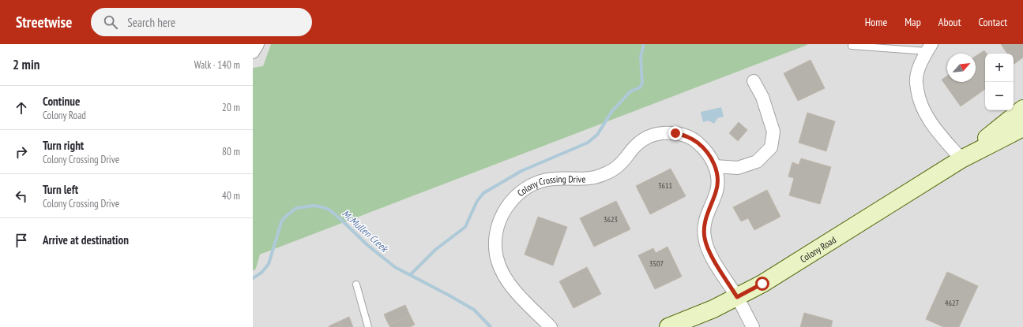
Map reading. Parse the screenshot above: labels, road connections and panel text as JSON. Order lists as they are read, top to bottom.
{
  "streets": {
    "main road": ["Colony Road"],
    "street": ["Colony Crossing Drive"]
  },
  "crossings": [
    ["Colony Crossing Drive", "Colony Road"]
  ],
  "water": ["McMullen Creek"],
  "house_numbers": [
    "3611",
    "3623",
    "3507",
    "4627"
  ],
  "north": "top right",
  "page": {
    "header": "Streetwise",
    "search": "Search here",
    "nav": [
      "Home",
      "Map",
      "About",
      "Contact"
    ],
    "heading": ["2 min", "Walk · 140 m"],
    "map_buttons": ["+", "−"],
    "list": [
      ["Continue", "Colony Road", "20 m"],
      ["Turn right", "Colony Crossing Drive", "80 m"],
      ["Turn left", "Colony Crossing Drive", "40 m"],
      "Arrive at destination"
    ]
  }
}
